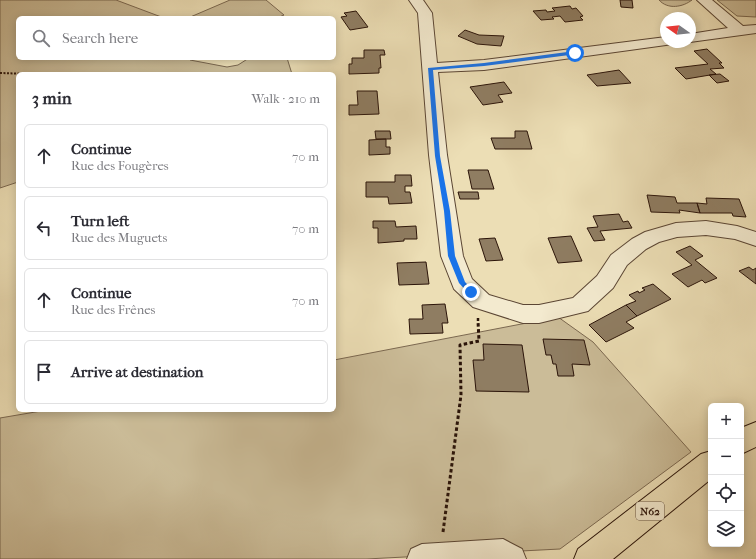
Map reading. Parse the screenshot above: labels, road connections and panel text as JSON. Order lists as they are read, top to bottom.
{
  "streets": {
    "main road": ["N62"]
  },
  "north": "left",
  "page": {
    "search": "Search here",
    "heading": ["3 min", "Walk · 210 m"],
    "list": [
      ["Continue", "Rue des Fougères", "70 m"],
      ["Turn left", "Rue des Muguets", "70 m"],
      ["Continue", "Rue des Frênes", "70 m"],
      "Arrive at destination"
    ],
    "map_buttons": ["+", "−"]
  }
}
